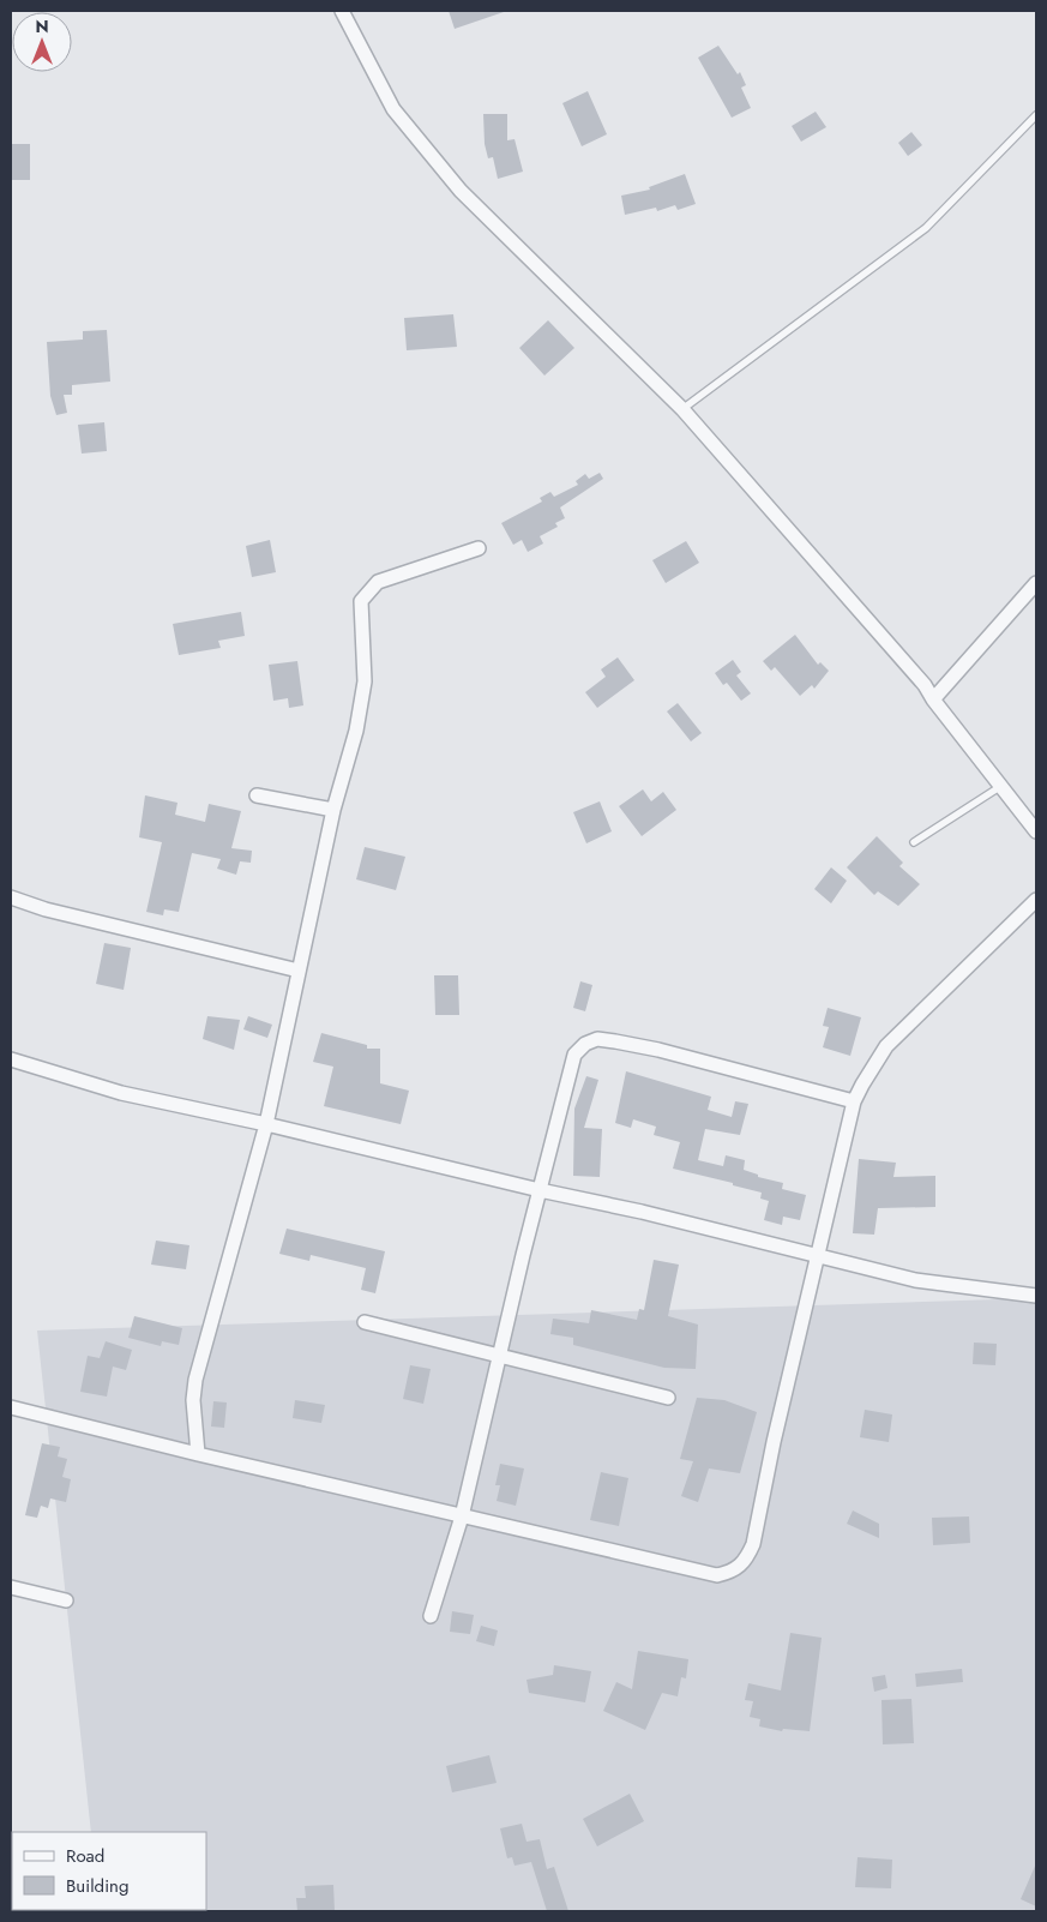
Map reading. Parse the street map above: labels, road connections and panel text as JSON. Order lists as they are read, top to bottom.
{
  "legend": ["Road", "Building"],
  "north": "top"
}
